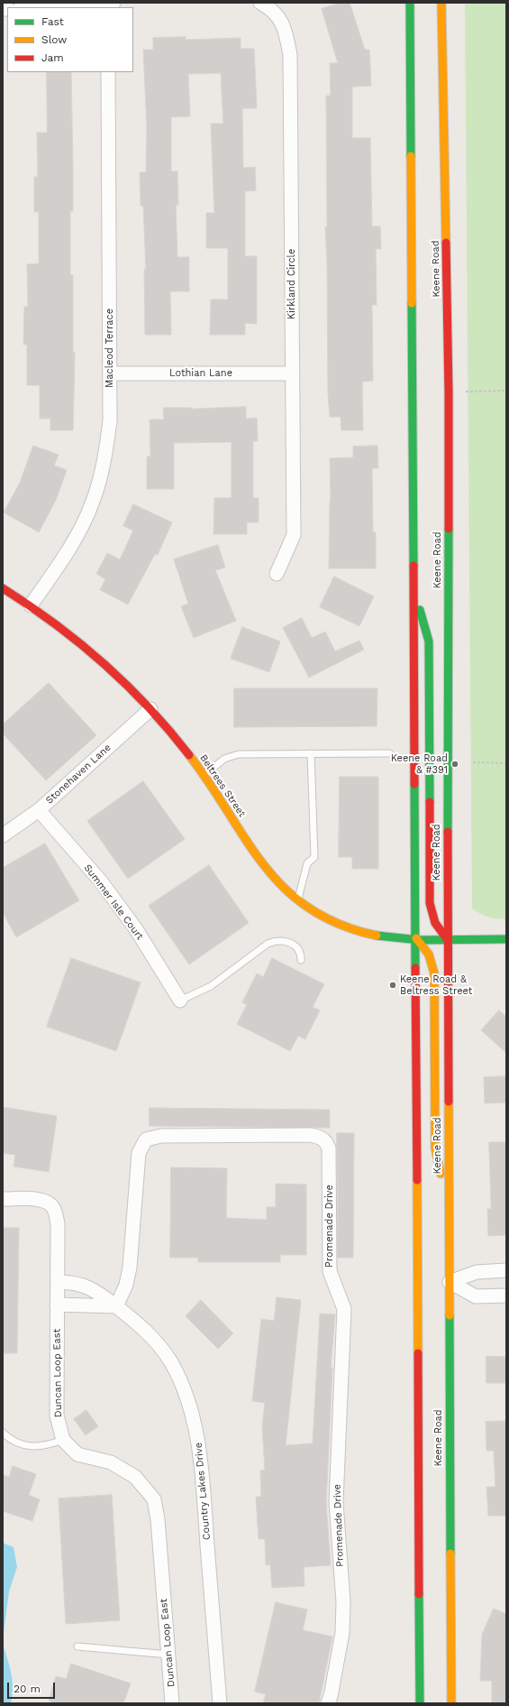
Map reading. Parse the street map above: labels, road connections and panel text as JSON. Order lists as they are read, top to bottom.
{
  "streets": {
    "main road": ["Keene Road", "Beltrees Street"],
    "street": [
      "Kirkland Circle",
      "Macleod Terrace",
      "Lothian Lane",
      "Stonehaven Lane",
      "Summer Isle Court",
      "Promenade Drive",
      "Duncan Loop East",
      "Country Lakes Drive"
    ]
  },
  "crossings": [
    ["Keene Road", "Beltrees Street"],
    ["Kirkland Circle", "Lothian Lane"],
    ["Macleod Terrace", "Lothian Lane"],
    ["Macleod Terrace", "Beltrees Street"],
    ["Stonehaven Lane", "Beltrees Street"],
    ["Stonehaven Lane", "Summer Isle Court"],
    ["Promenade Drive", "Country Lakes Drive"],
    ["Duncan Loop East", "Country Lakes Drive"]
  ],
  "places": ["Keene Road & #391", "Keene Road & Beltress Street"],
  "legend": ["Fast", "Slow", "Jam"],
  "scale_bar": "20 m"
}
